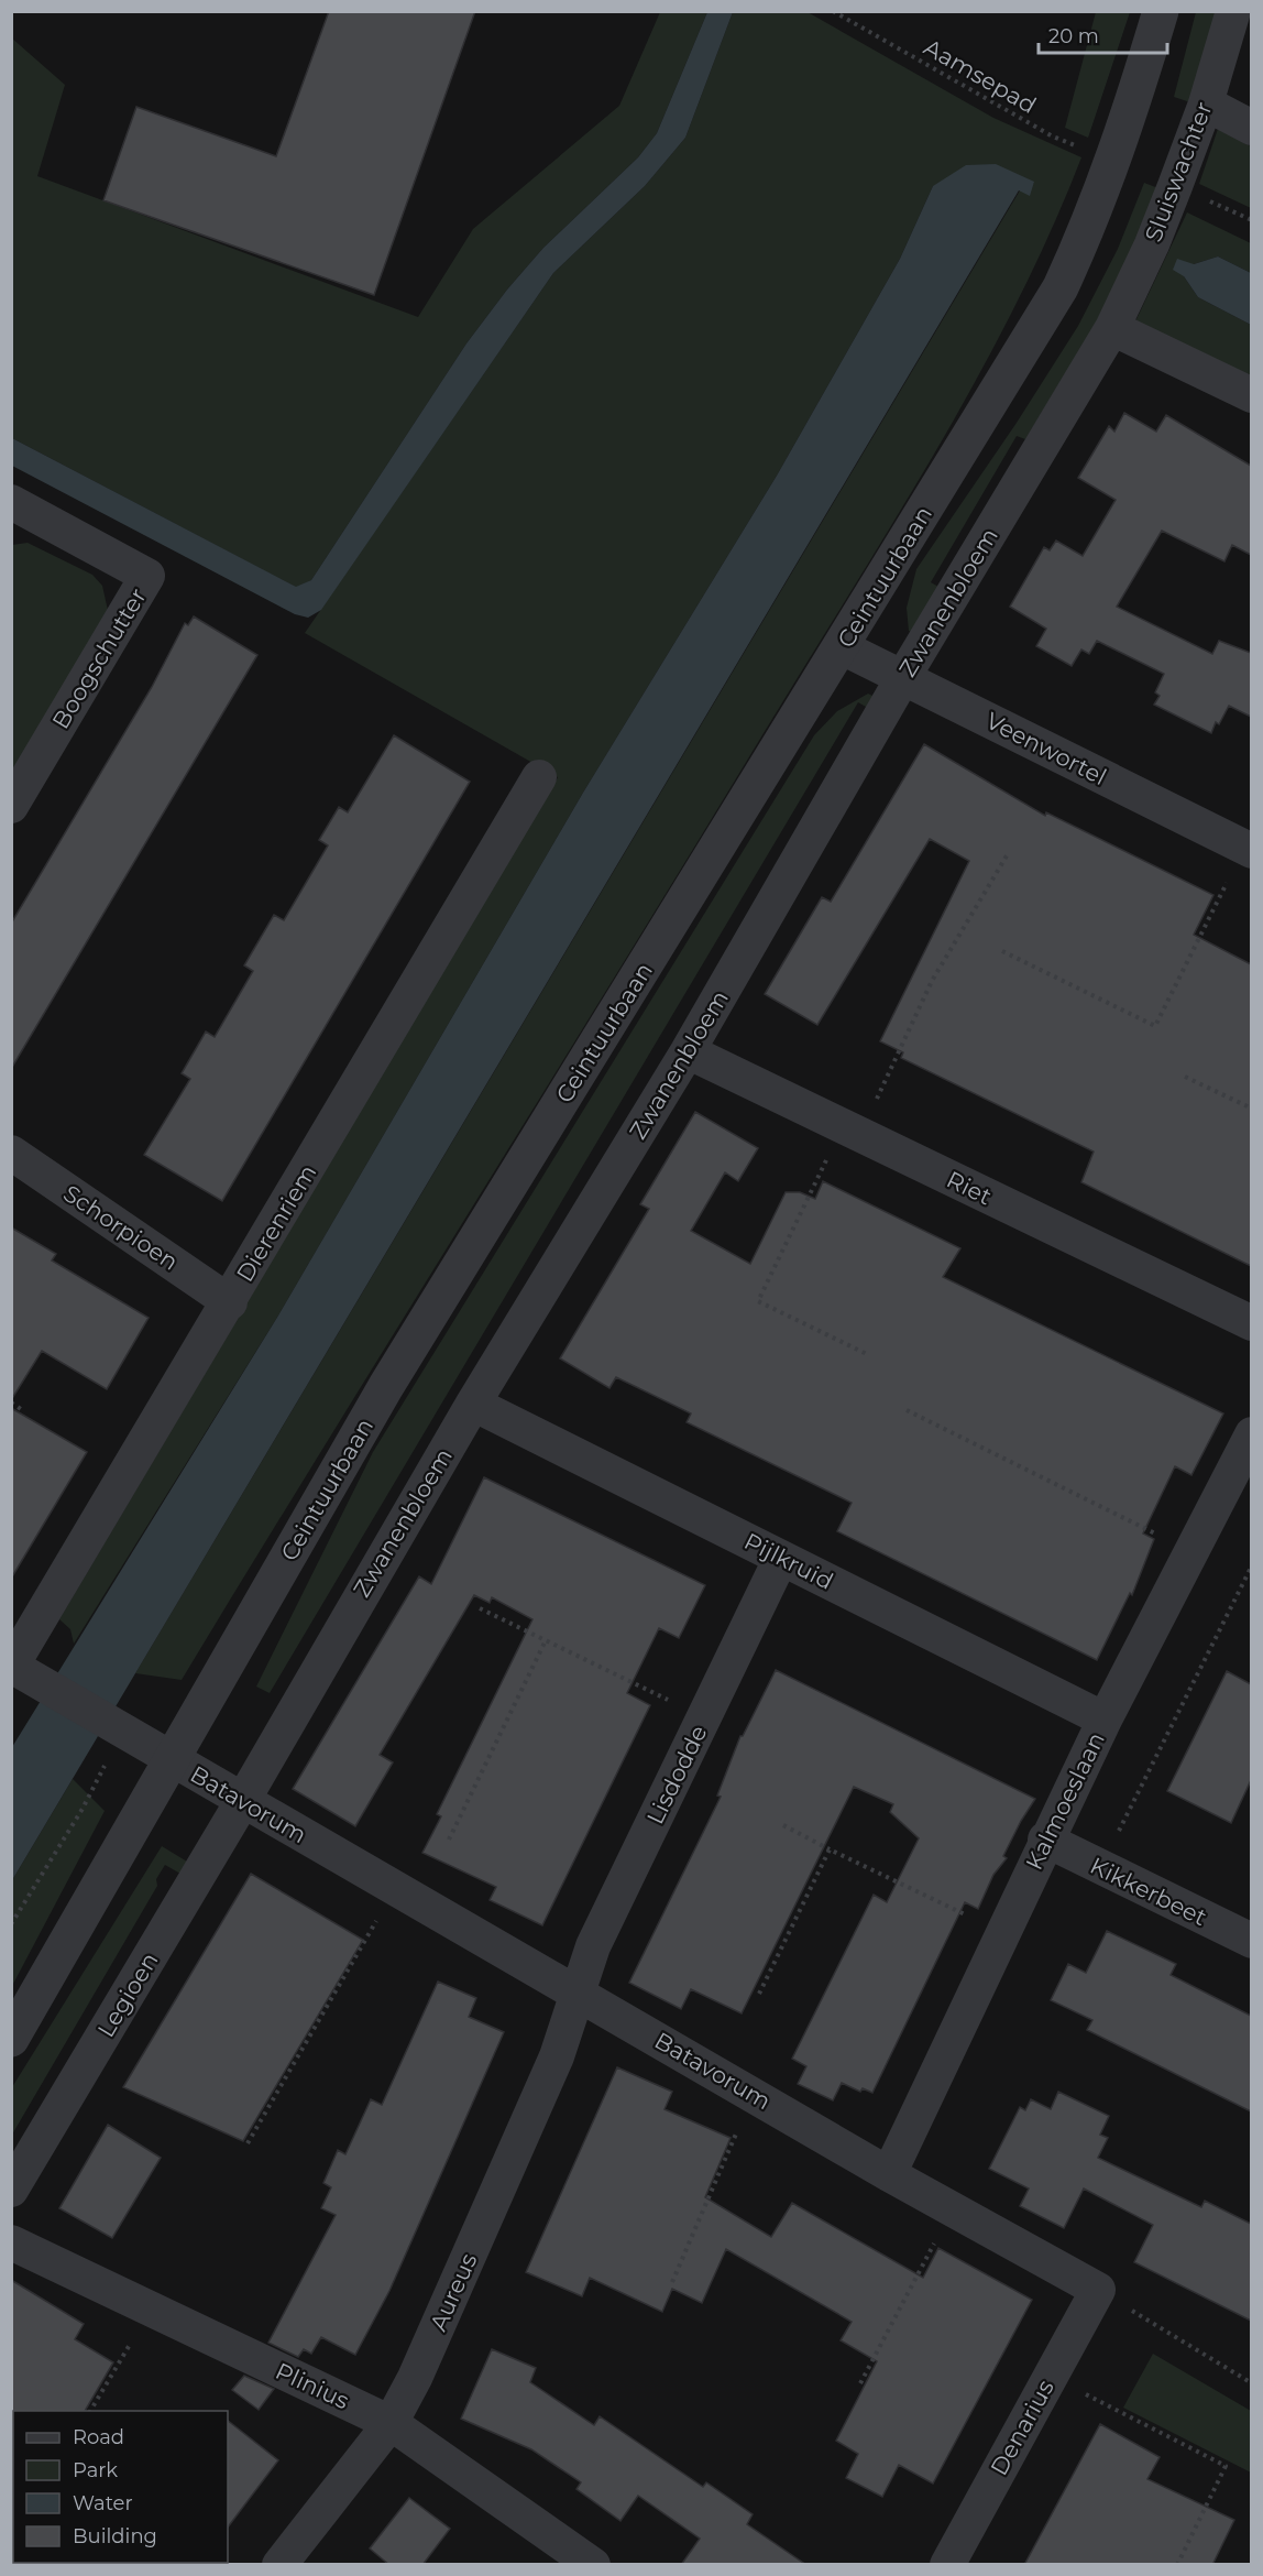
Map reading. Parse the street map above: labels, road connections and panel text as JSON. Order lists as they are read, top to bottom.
{
  "streets": {
    "street": [
      "Sluiswachter",
      "Ceintuurbaan",
      "Zwanenbloem",
      "Boogschutter",
      "Veenwortel",
      "Riet",
      "Dierenriem",
      "Schorpioen",
      "Pijlkruid",
      "Lisdodde",
      "Kalmoeslaan",
      "Batavorum",
      "Kikkerbeet",
      "Legioen",
      "Aureus",
      "Plinius",
      "Denarius"
    ],
    "path": ["Aamsepad"]
  },
  "crossings": [
    ["Aamsepad", "Ceintuurbaan"],
    ["Sluiswachter", "Zwanenbloem"],
    ["Ceintuurbaan", "Veenwortel"],
    ["Ceintuurbaan", "Batavorum"],
    ["Zwanenbloem", "Veenwortel"],
    ["Zwanenbloem", "Riet"],
    ["Zwanenbloem", "Pijlkruid"],
    ["Zwanenbloem", "Batavorum"],
    ["Zwanenbloem", "Legioen"],
    ["Dierenriem", "Schorpioen"],
    ["Dierenriem", "Batavorum"],
    ["Pijlkruid", "Lisdodde"],
    ["Pijlkruid", "Kalmoeslaan"],
    ["Lisdodde", "Batavorum"],
    ["Lisdodde", "Aureus"],
    ["Kalmoeslaan", "Batavorum"],
    ["Kalmoeslaan", "Kikkerbeet"],
    ["Batavorum", "Legioen"],
    ["Batavorum", "Aureus"],
    ["Batavorum", "Denarius"],
    ["Aureus", "Plinius"]
  ],
  "legend": [
    "Road",
    "Park",
    "Water",
    "Building"
  ],
  "scale_bar": "20 m"
}
